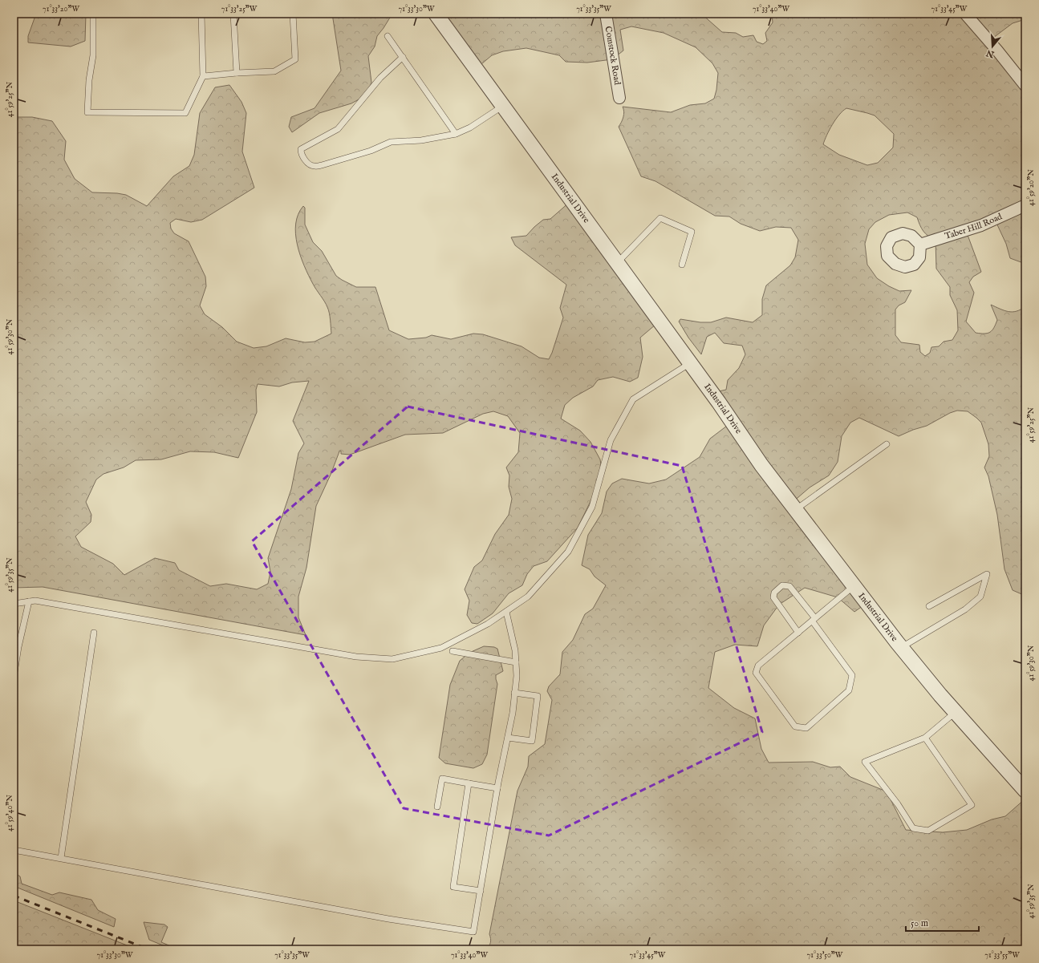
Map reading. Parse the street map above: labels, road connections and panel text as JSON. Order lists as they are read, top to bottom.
{
  "streets": {
    "street": ["Comstock Road", "Industrial Drive", "Taber Hill Road"]
  },
  "scale_bar": "50 m",
  "north": "bottom",
  "coordinates": [
    "71°33'20\"W",
    "71°33'25\"W",
    "71°33'30\"W",
    "71°33'35\"W",
    "71°33'40\"W",
    "71°33'45\"W",
    "41°59'25\"N",
    "41°59'20\"N",
    "41°59'30\"N",
    "41°59'35\"N",
    "41°59'40\"N",
    "71°33'50\"W",
    "71°33'55\"W"
  ]
}
